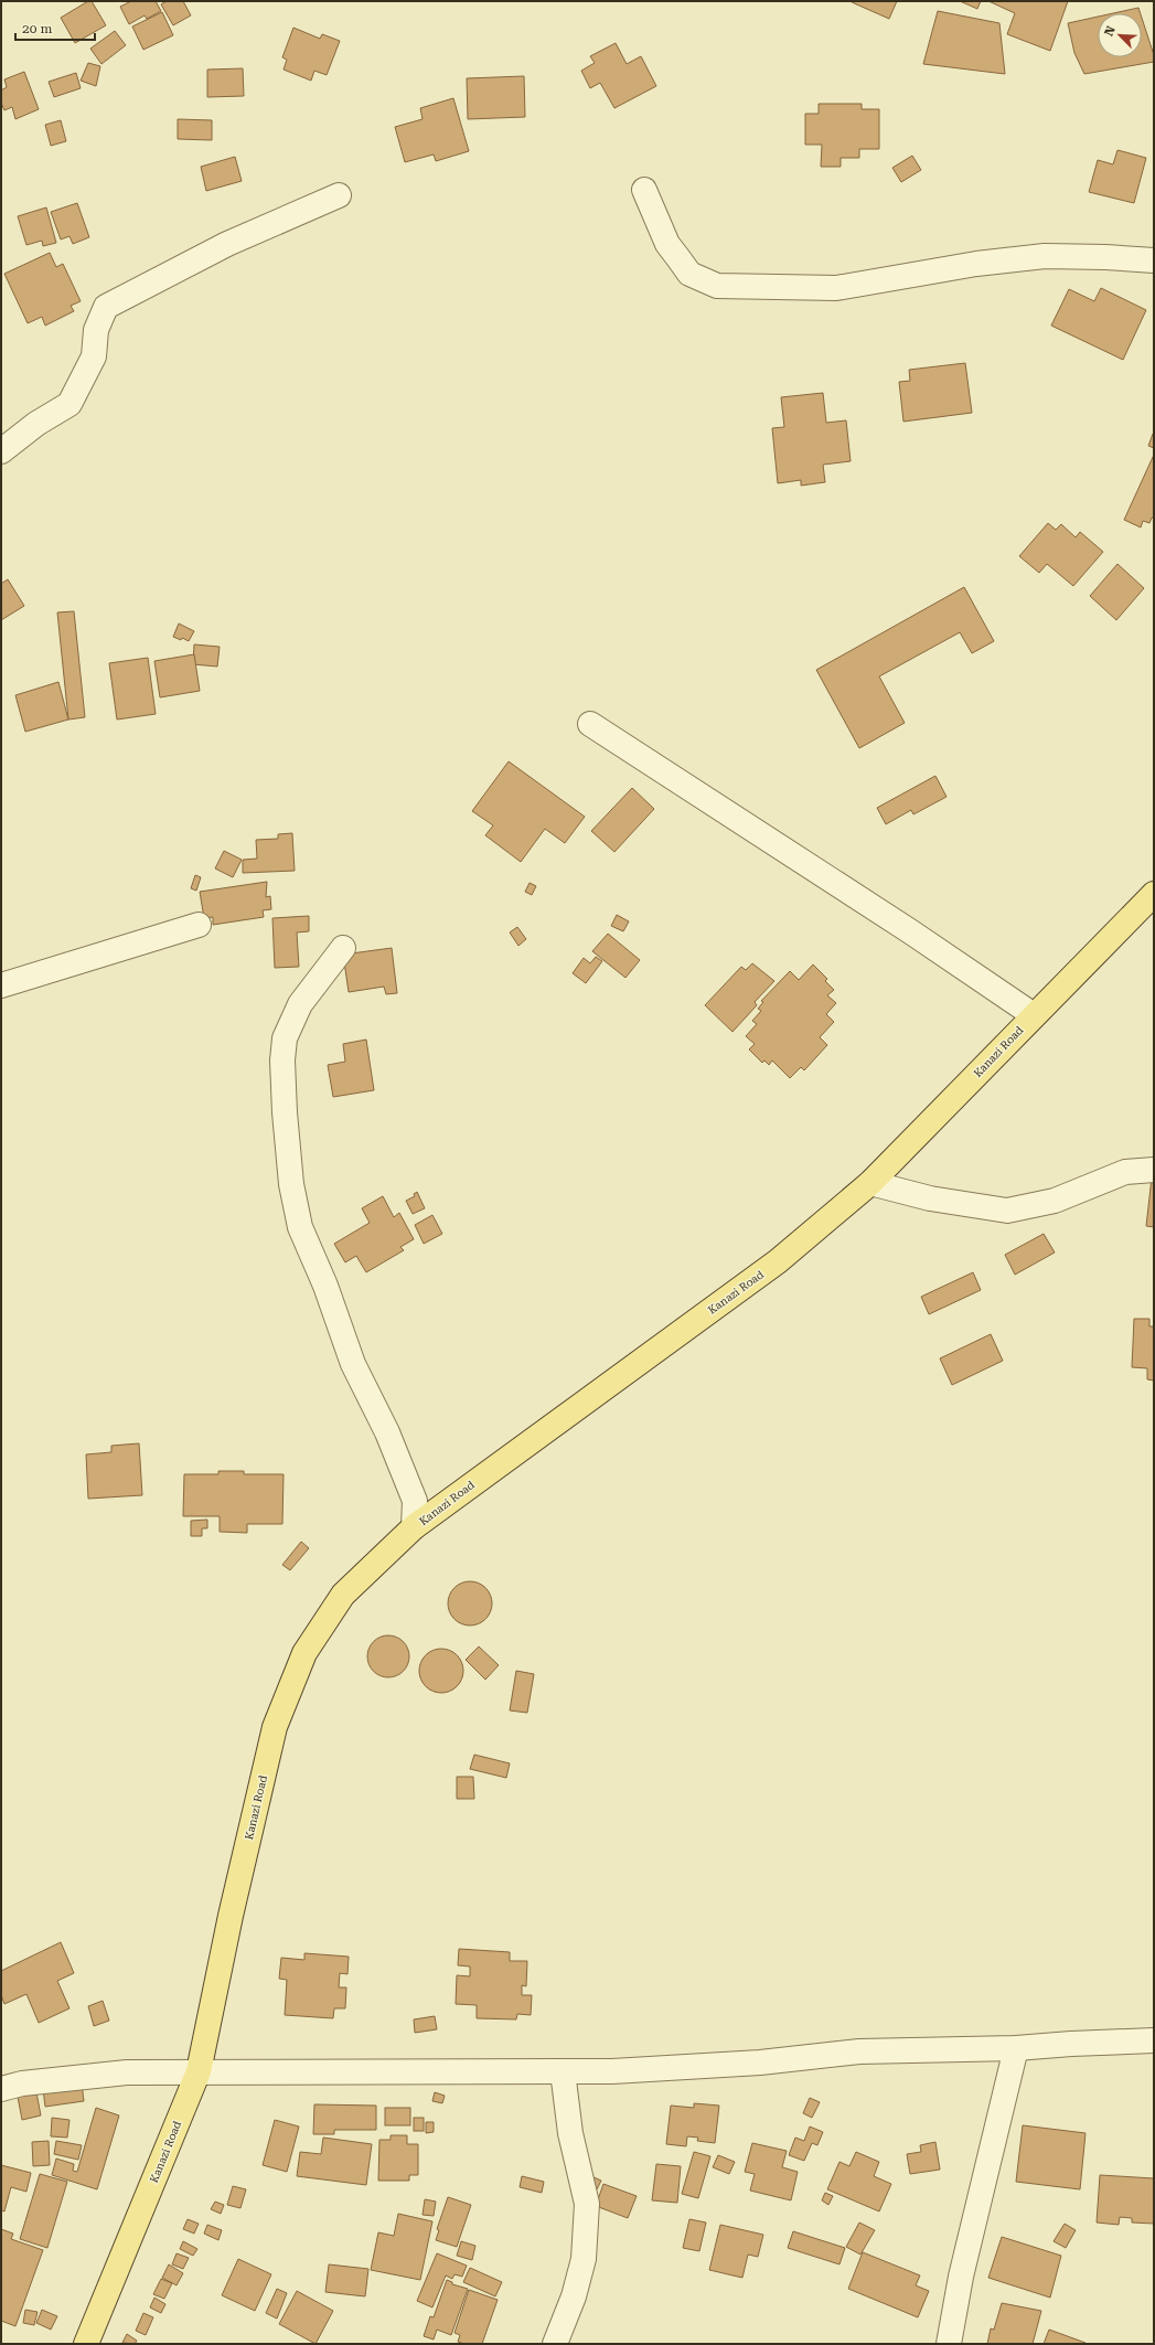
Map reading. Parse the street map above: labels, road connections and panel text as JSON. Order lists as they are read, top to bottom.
{
  "streets": {
    "main road": ["Kanazi Road"]
  },
  "scale_bar": "20 m",
  "north": "top left"
}
